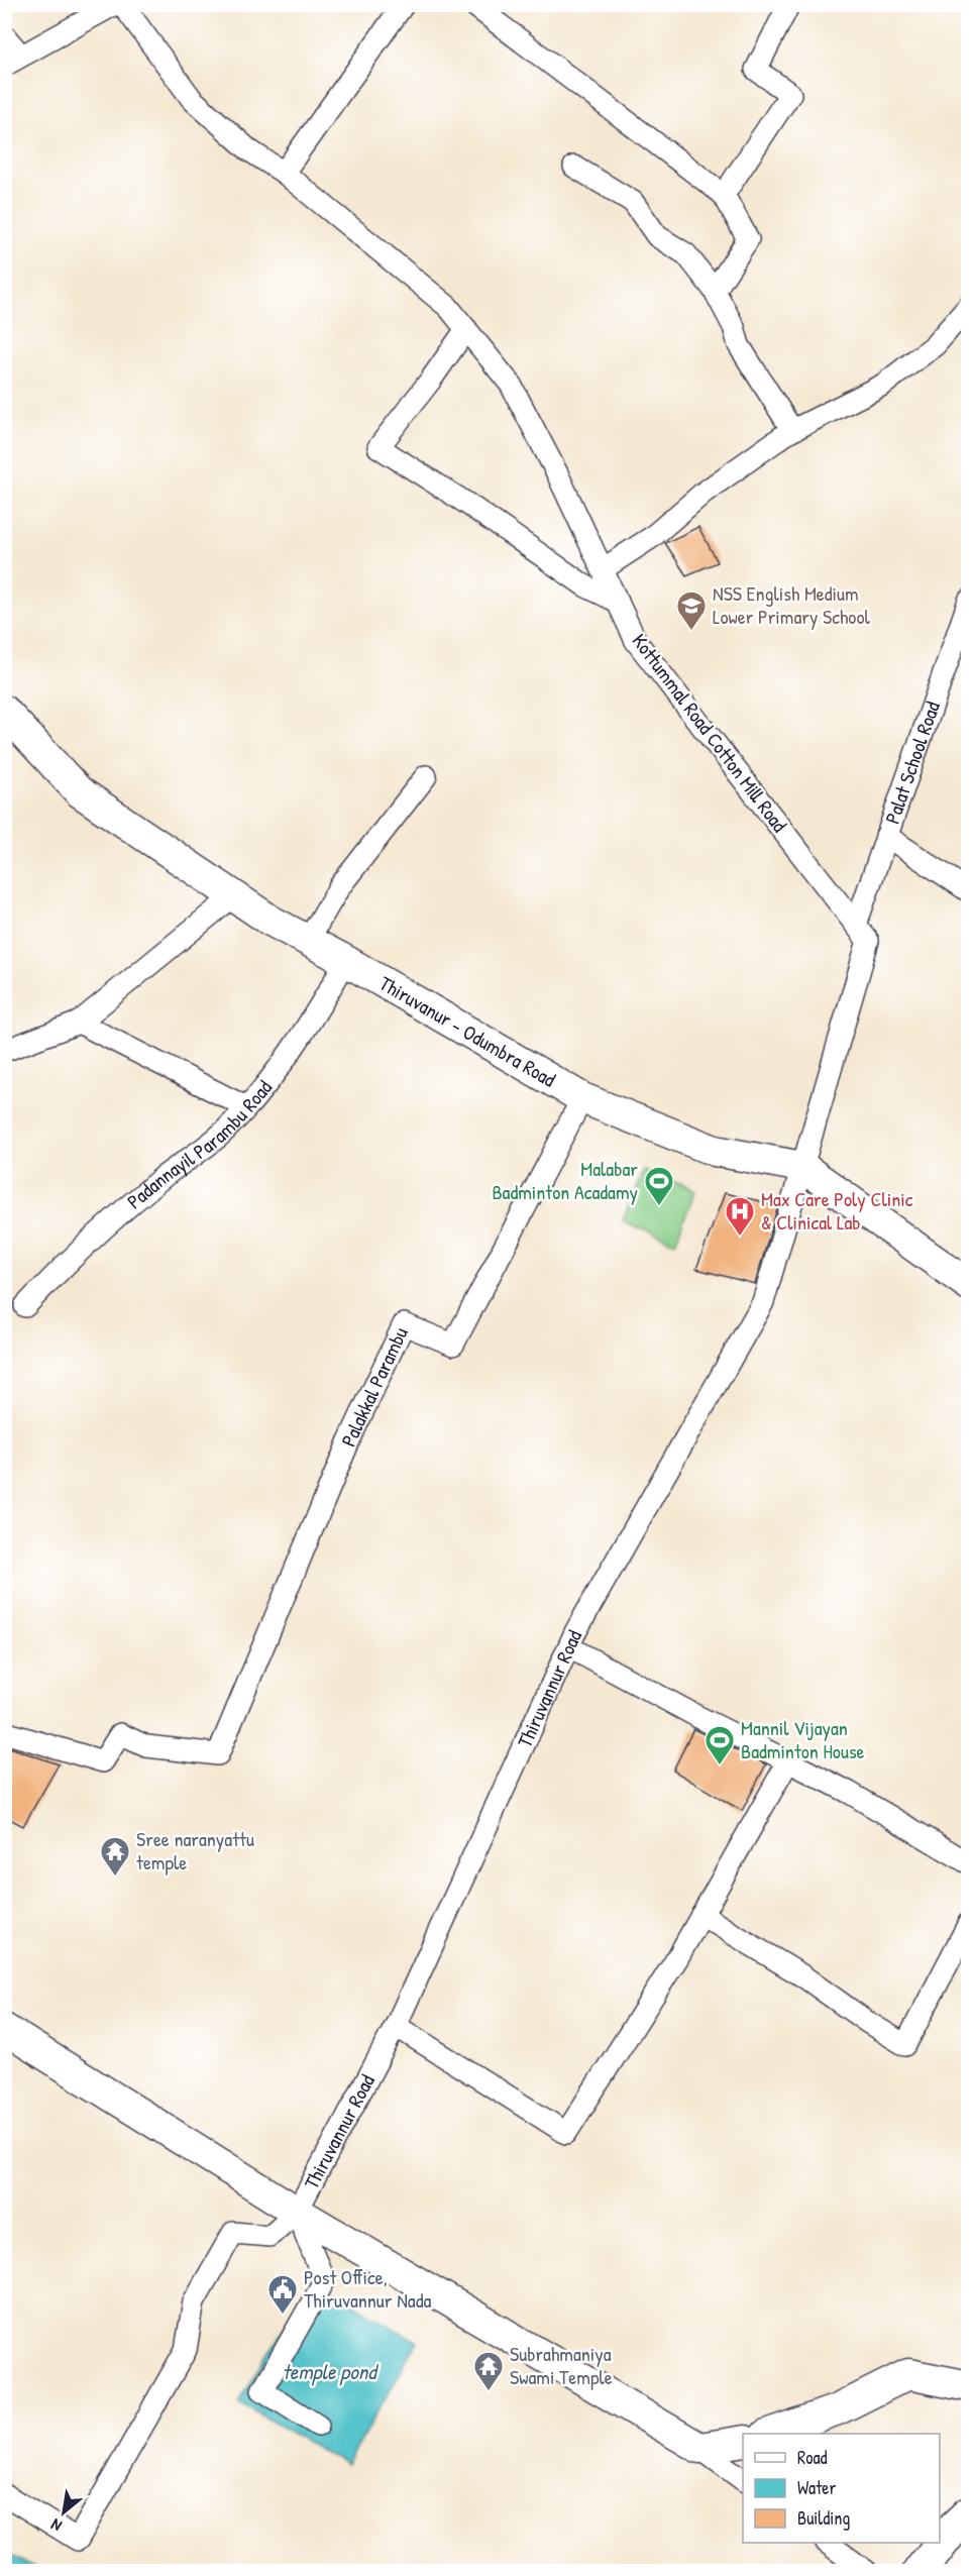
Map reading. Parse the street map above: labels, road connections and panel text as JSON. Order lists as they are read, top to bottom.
{
  "streets": {
    "main road": ["Thiruvanur - Odumbra Road", "Thiruvannur Road"],
    "street": [
      "Kottummal Road Cotton Mill Road",
      "Palat School Road",
      "Padannayil Parambu Road",
      "Palakkal Parambu"
    ]
  },
  "crossings": [
    ["Kottummal Road Cotton Mill Road", "Palat School Road"],
    ["Kottummal Road Cotton Mill Road", "Thiruvanur - Odumbra Road"],
    ["Kottummal Road Cotton Mill Road", "Thiruvannur Road"],
    ["Thiruvanur - Odumbra Road", "Padannayil Parambu Road"],
    ["Thiruvanur - Odumbra Road", "Palakkal Parambu"],
    ["Thiruvanur - Odumbra Road", "Thiruvannur Road"]
  ],
  "water": ["temple pond"],
  "places": {
    "school or university": ["NSS English Medium Lower Primary School"],
    "sports": ["Malabar Badminton Acadamy", "Mannil Vijayan Badminton House"],
    "hospital": ["Max Care Poly Clinic & Clinical Lab"],
    "temple": ["Sree naranyattu temple", "Subrahmaniya Swami Temple"],
    "public building": ["Post Office, Thiruvannur Nada"]
  },
  "legend": ["Road", "Water", "Building"],
  "north": "bottom left"
}
